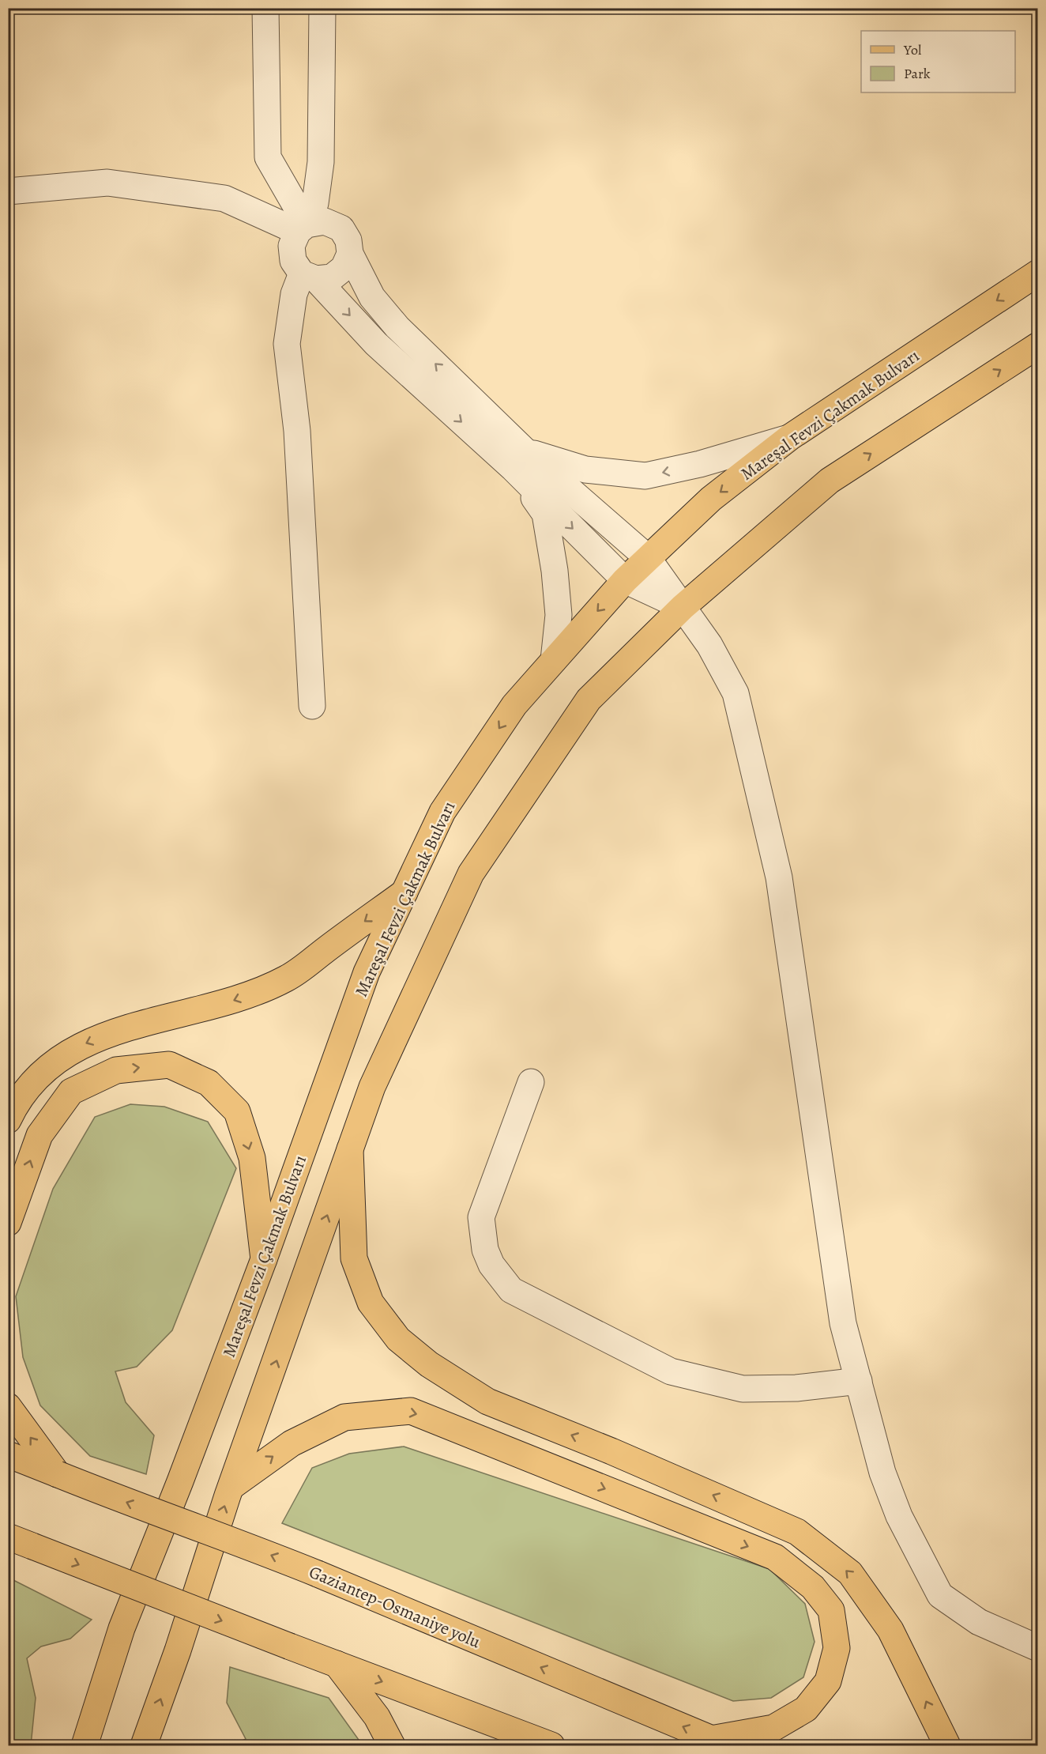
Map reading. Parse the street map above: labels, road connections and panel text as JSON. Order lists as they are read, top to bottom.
{
  "streets": {
    "main road": ["Mareşal Fevzi Çakmak Bulvarı", "Gaziantep-Osmaniye yolu"]
  },
  "legend": ["Yol", "Park"]
}
